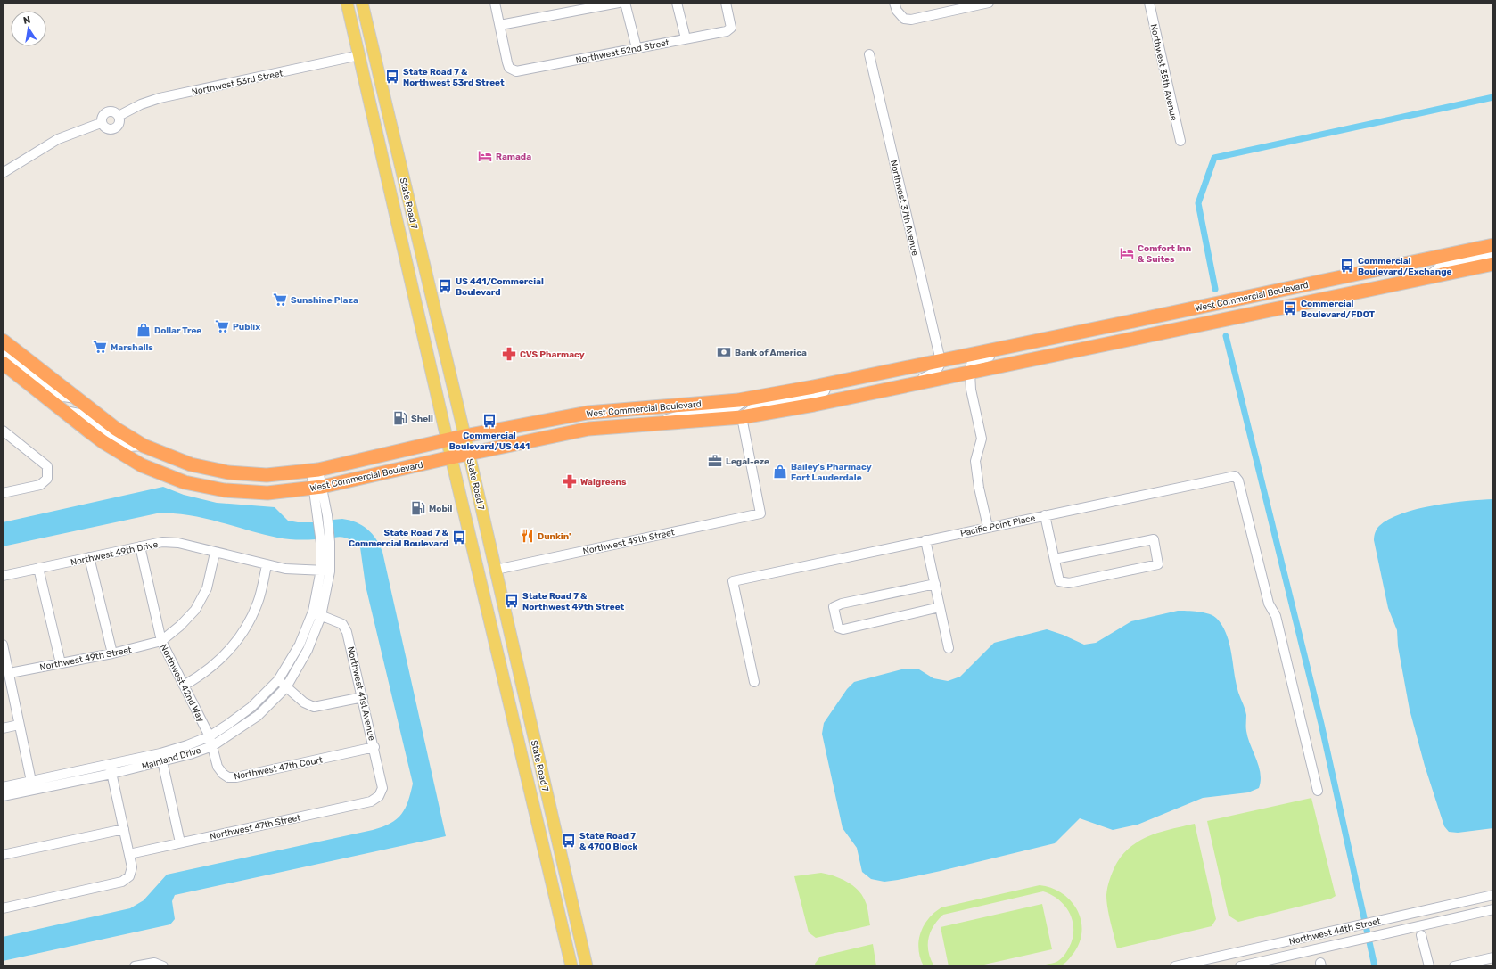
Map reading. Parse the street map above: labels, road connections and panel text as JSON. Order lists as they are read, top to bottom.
{
  "streets": {
    "highway": ["West Commercial Boulevard"],
    "main road": ["State Road 7"],
    "street": [
      "Northwest 52nd Street",
      "Northwest 35th Avenue",
      "Northwest 53rd Street",
      "Northwest 37th Avenue",
      "Pacific Point Place",
      "Northwest 49th Street",
      "Northwest 49th Drive",
      "Northwest 42nd Way",
      "Northwest 41st Avenue",
      "Mainland Drive",
      "Northwest 47th Court",
      "Northwest 47th Street",
      "Northwest 44th Street"
    ]
  },
  "crossings": [
    ["Northwest 53rd Street", "State Road 7"],
    ["State Road 7", "West Commercial Boulevard"],
    ["State Road 7", "Northwest 49th Street"],
    ["Northwest 37th Avenue", "West Commercial Boulevard"],
    ["West Commercial Boulevard", "Northwest 49th Street"],
    ["West Commercial Boulevard", "Mainland Drive"],
    ["Northwest 49th Street", "Northwest 42nd Way"],
    ["Northwest 49th Drive", "Northwest 42nd Way"],
    ["Northwest 49th Drive", "Mainland Drive"],
    ["Northwest 42nd Way", "Mainland Drive"],
    ["Northwest 42nd Way", "Northwest 47th Court"],
    ["Northwest 41st Avenue", "Mainland Drive"],
    ["Northwest 41st Avenue", "Northwest 47th Court"],
    ["Northwest 41st Avenue", "Northwest 47th Street"],
    ["Mainland Drive", "Northwest 47th Court"]
  ],
  "places": {
    "bus stop": [
      "State Road 7 & Northwest 53rd Street",
      "Commercial Boulevard/Exchange",
      "US 441/Commercial Boulevard",
      "Commercial Boulevard/FDOT",
      "Commercial Boulevard/US 441",
      "State Road 7 & Commercial Boulevard",
      "State Road 7 & Northwest 49th Street",
      "State Road 7 & 4700 Block"
    ],
    "hotel": ["Ramada", "Comfort Inn & Suites"],
    "supermarket": ["Sunshine Plaza", "Publix", "Marshalls"],
    "shop": ["Dollar Tree", "Bailey's Pharmacy Fort Lauderdale"],
    "bank": ["Bank of America"],
    "pharmacy": ["CVS Pharmacy", "Walgreens"],
    "fuel station": ["Shell", "Mobil"],
    "office": ["Legal-eze"],
    "restaurant": ["Dunkin'"]
  },
  "north": "top"
}
